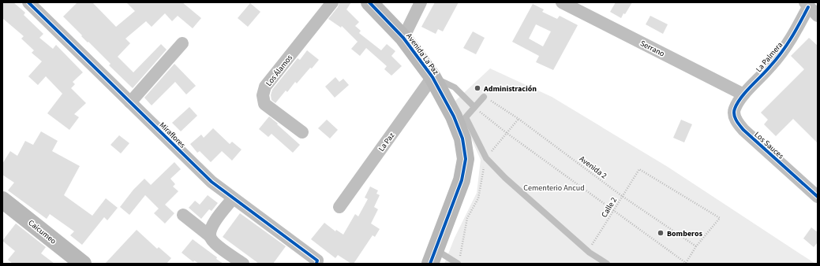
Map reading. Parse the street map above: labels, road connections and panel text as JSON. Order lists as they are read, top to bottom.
{
  "streets": {
    "street": [
      "Serrano",
      "Avenida La Paz",
      "La Palmera",
      "Los Álamos",
      "Miraflores",
      "La Paz",
      "Los Sauces",
      "Caicumeo"
    ],
    "path": ["Avenida 2", "Calle 2"]
  },
  "crossings": [
    ["Serrano", "La Palmera"],
    ["Serrano", "Los Sauces"],
    ["Avenida La Paz", "La Paz"],
    ["La Palmera", "Los Sauces"],
    ["Avenida 2", "Calle 2"]
  ],
  "parks": ["Cementerio Ancud"],
  "places": ["Administración", "Bomberos"]
}
